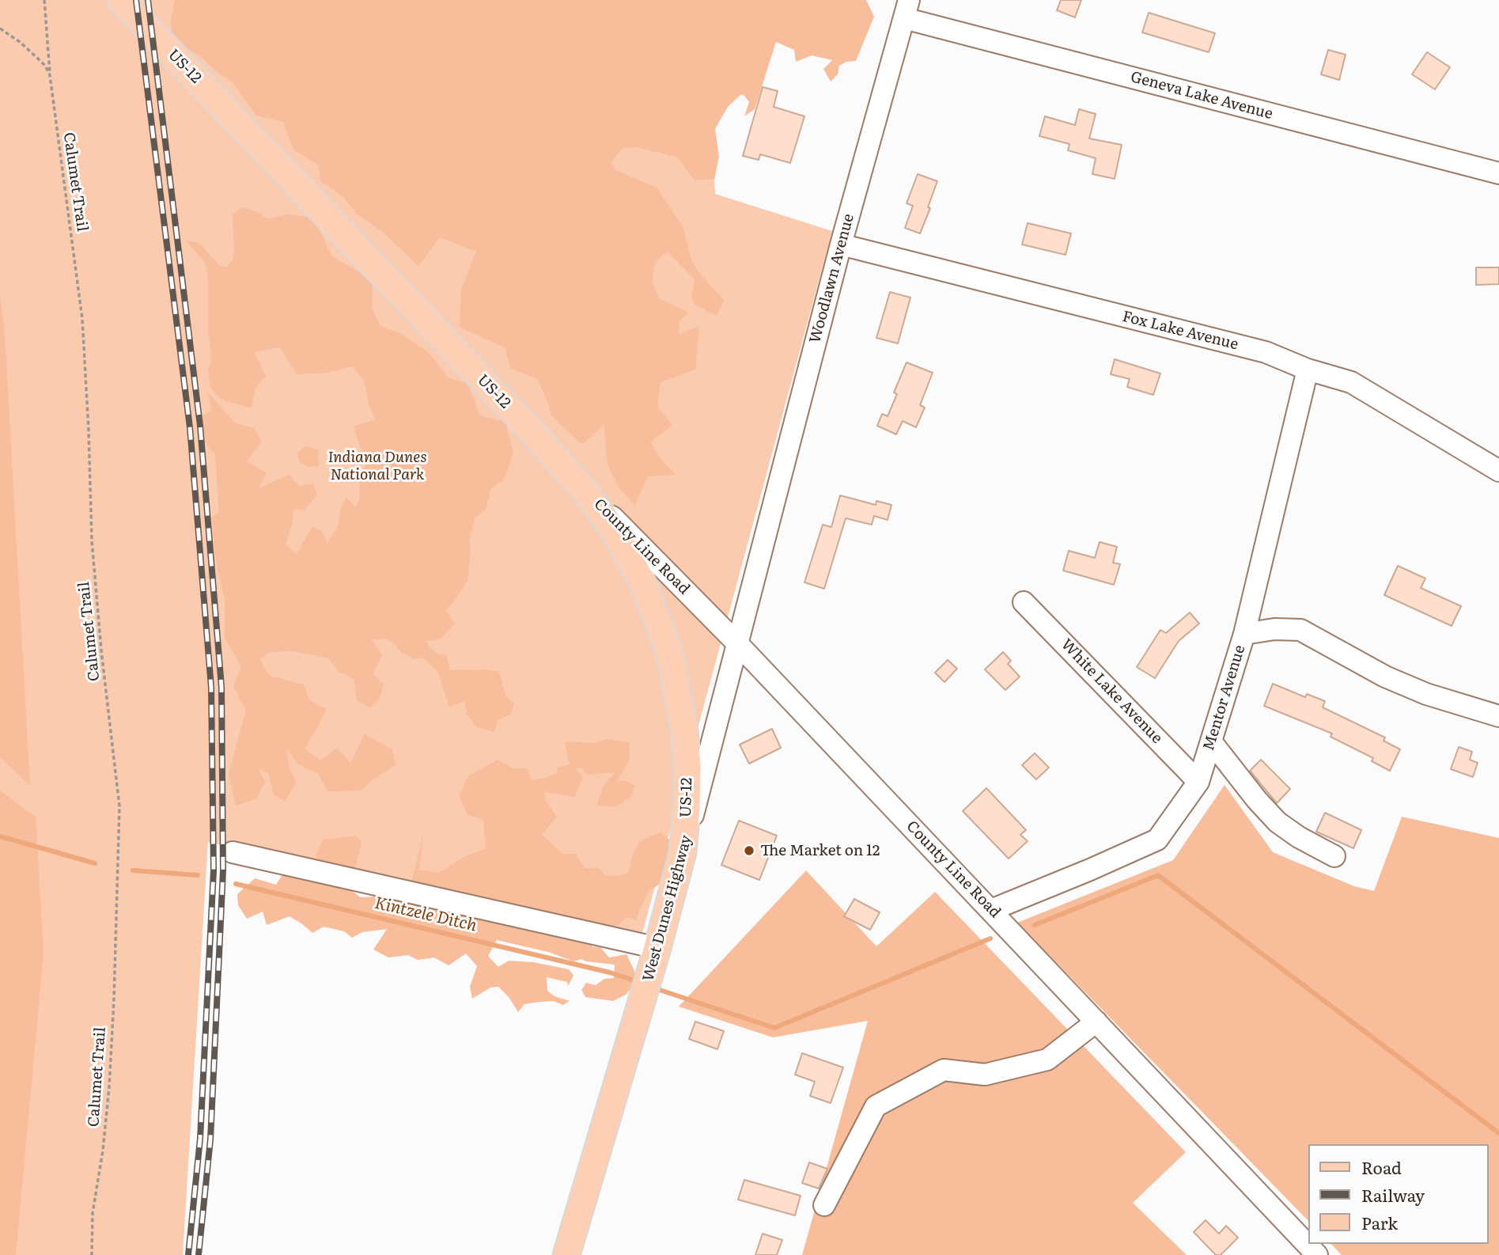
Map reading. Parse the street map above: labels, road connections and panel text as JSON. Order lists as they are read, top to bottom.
{
  "streets": {
    "main road": ["US-12", "West Dunes Highway"],
    "street": [
      "Geneva Lake Avenue",
      "Woodlawn Avenue",
      "Fox Lake Avenue",
      "County Line Road",
      "White Lake Avenue",
      "Mentor Avenue"
    ],
    "path": ["Calumet Trail"]
  },
  "crossings": [
    ["US-12", "County Line Road"],
    ["US-12", "West Dunes Highway"],
    ["Geneva Lake Avenue", "Woodlawn Avenue"],
    ["Woodlawn Avenue", "Fox Lake Avenue"],
    ["Woodlawn Avenue", "West Dunes Highway"],
    ["Fox Lake Avenue", "Mentor Avenue"],
    ["County Line Road", "Mentor Avenue"],
    ["County Line Road", "West Dunes Highway"],
    ["White Lake Avenue", "Mentor Avenue"]
  ],
  "water": ["Kintzele Ditch"],
  "parks": ["Indiana Dunes National Park"],
  "places": ["The Market on 12"],
  "legend": ["Road", "Railway", "Park"]
}
